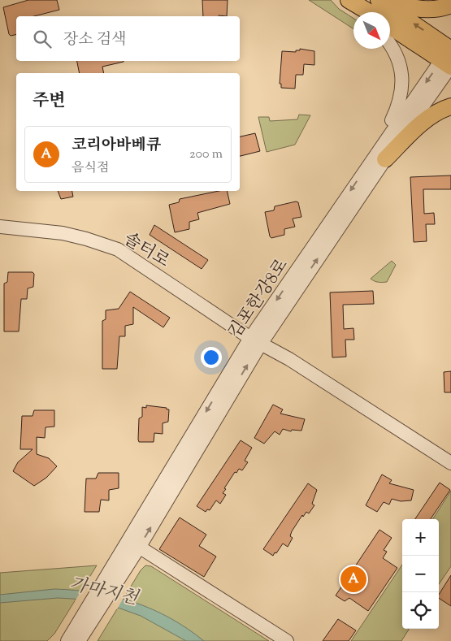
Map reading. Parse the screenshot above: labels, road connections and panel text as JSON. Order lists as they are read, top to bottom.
{
  "streets": {
    "street": ["솔터로", "김포한강8로"]
  },
  "crossings": [
    ["솔터로", "김포한강8로"]
  ],
  "water": ["가마지천"],
  "north": "bottom right",
  "page": {
    "search": "장소 검색",
    "heading": "주변",
    "list": [
      {
        "mark": "A",
        "name": "코리아바베큐",
        "note": "음식점",
        "value": "200 m"
      }
    ],
    "map_buttons": ["+", "−"],
    "pins": "A"
  }
}
